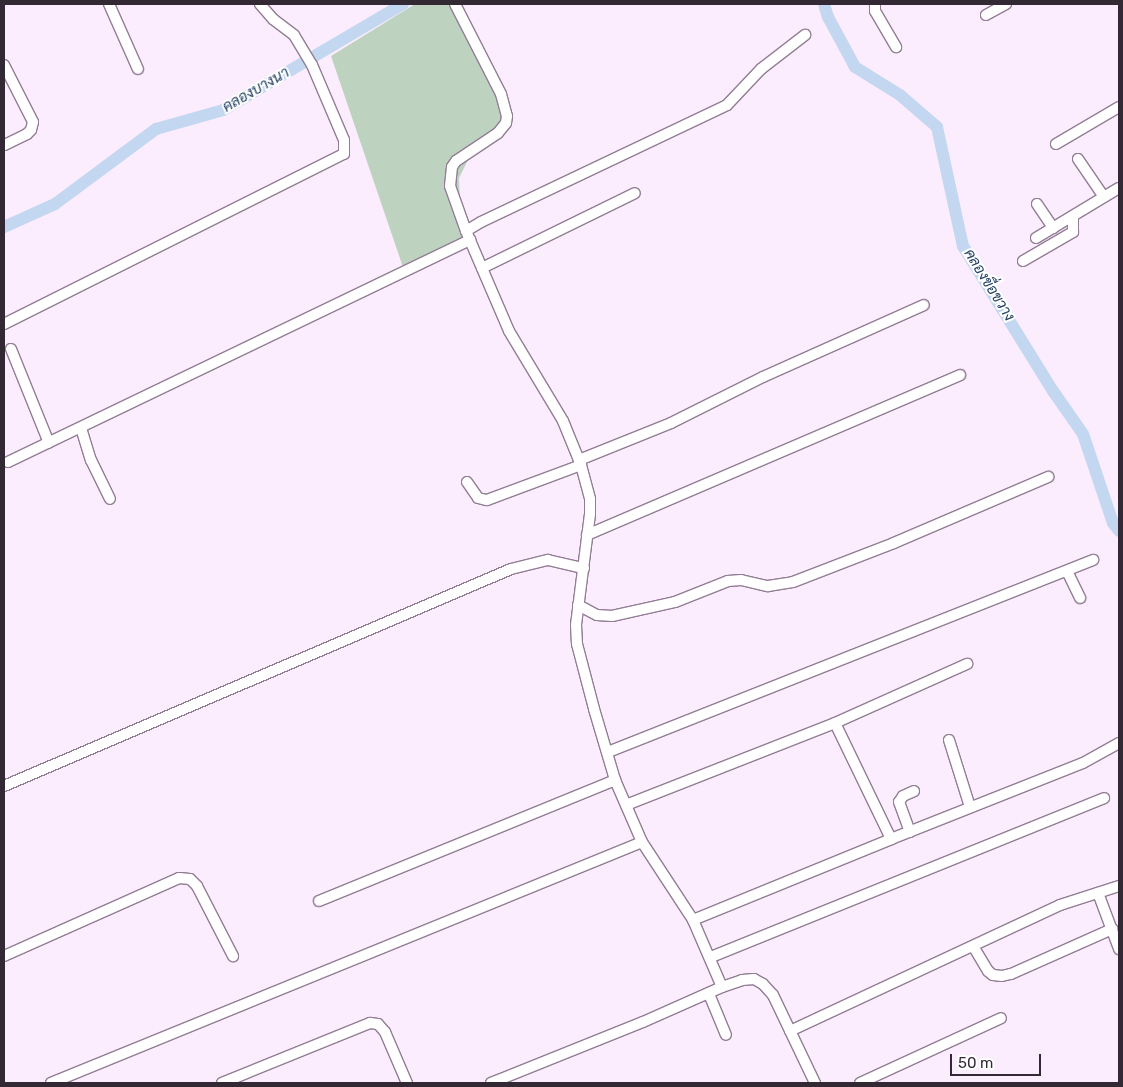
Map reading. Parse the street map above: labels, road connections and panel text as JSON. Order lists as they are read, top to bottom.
{
  "water": ["คลองบางนา", "คลองขื่อขวาง"],
  "scale_bar": "50 m"
}
